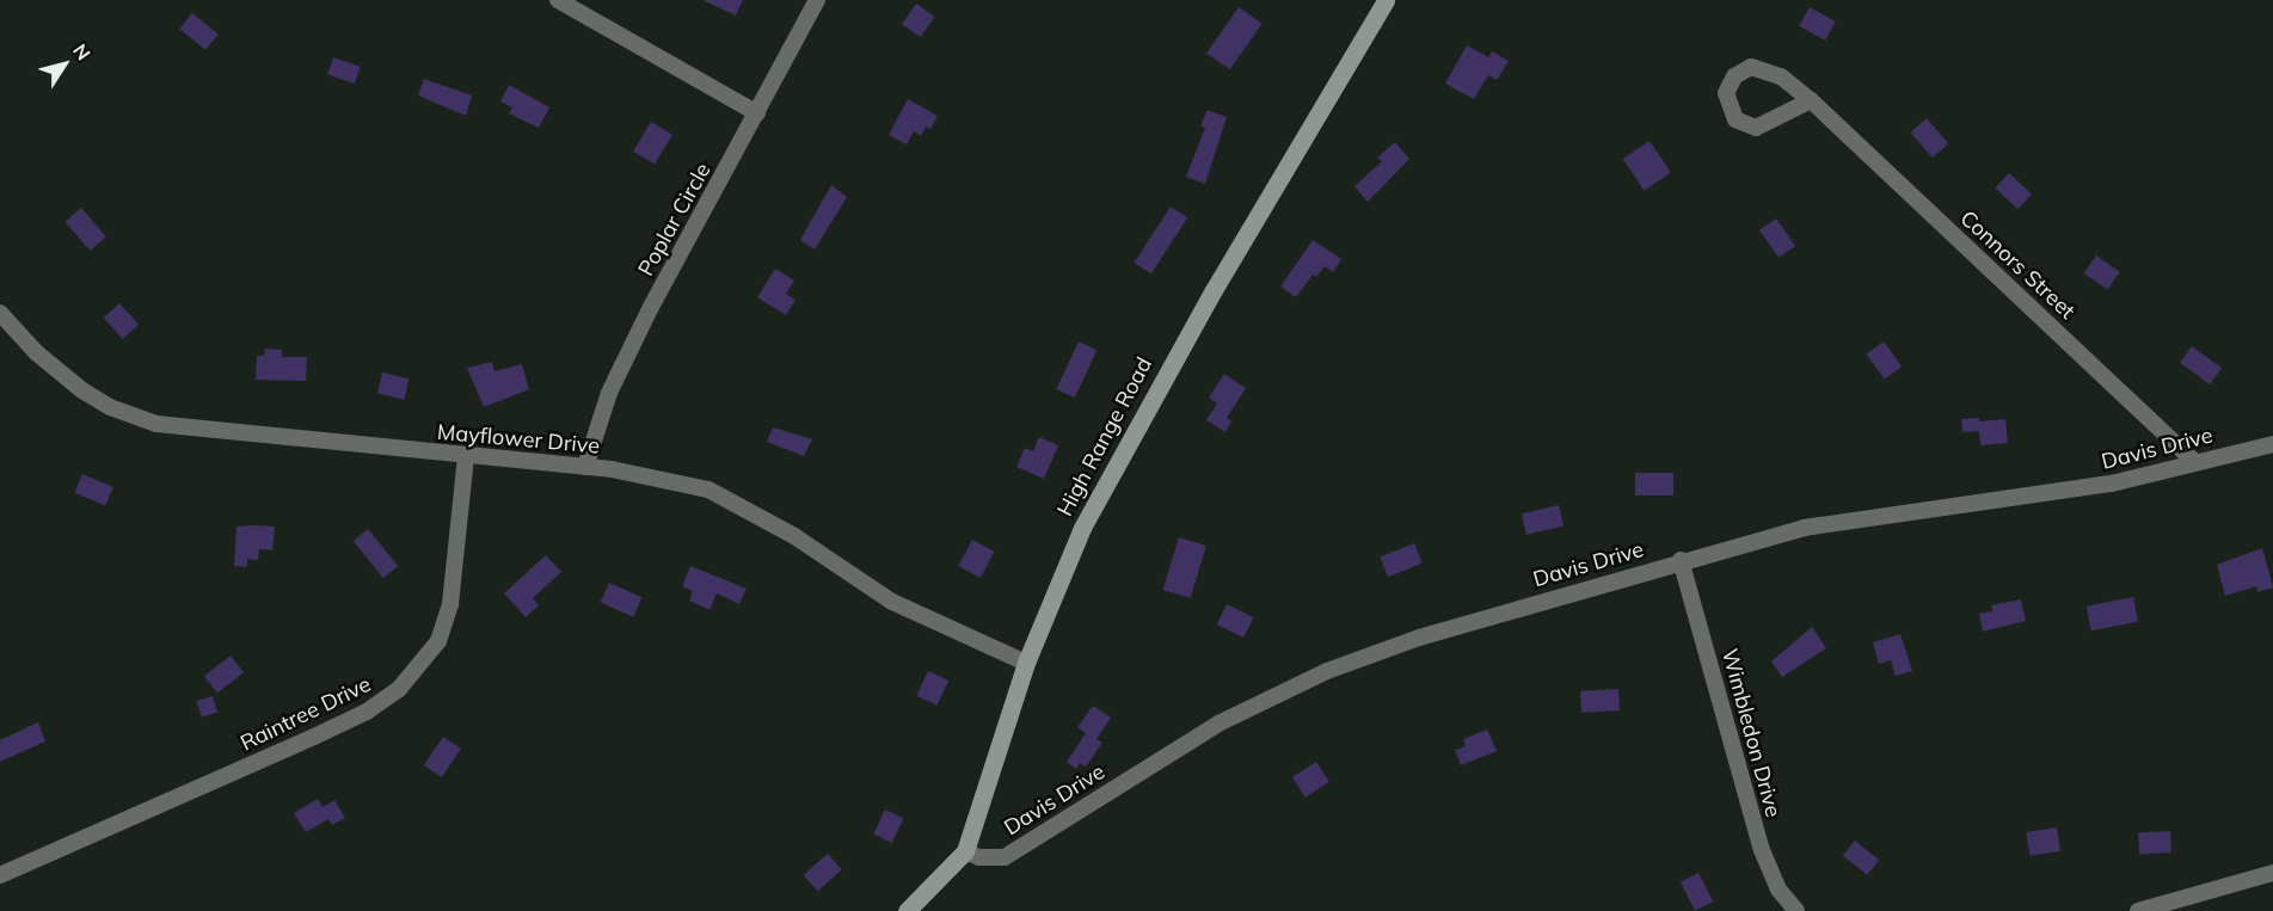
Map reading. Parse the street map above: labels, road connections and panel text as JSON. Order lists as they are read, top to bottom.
{
  "streets": {
    "street": [
      "Poplar Circle",
      "Connors Street",
      "High Range Road",
      "Mayflower Drive",
      "Davis Drive",
      "Raintree Drive",
      "Wimbledon Drive"
    ]
  },
  "crossings": [
    ["Poplar Circle", "Mayflower Drive"],
    ["Connors Street", "Davis Drive"],
    ["High Range Road", "Mayflower Drive"],
    ["High Range Road", "Davis Drive"],
    ["Mayflower Drive", "Raintree Drive"],
    ["Davis Drive", "Wimbledon Drive"]
  ],
  "north": "top right"
}
